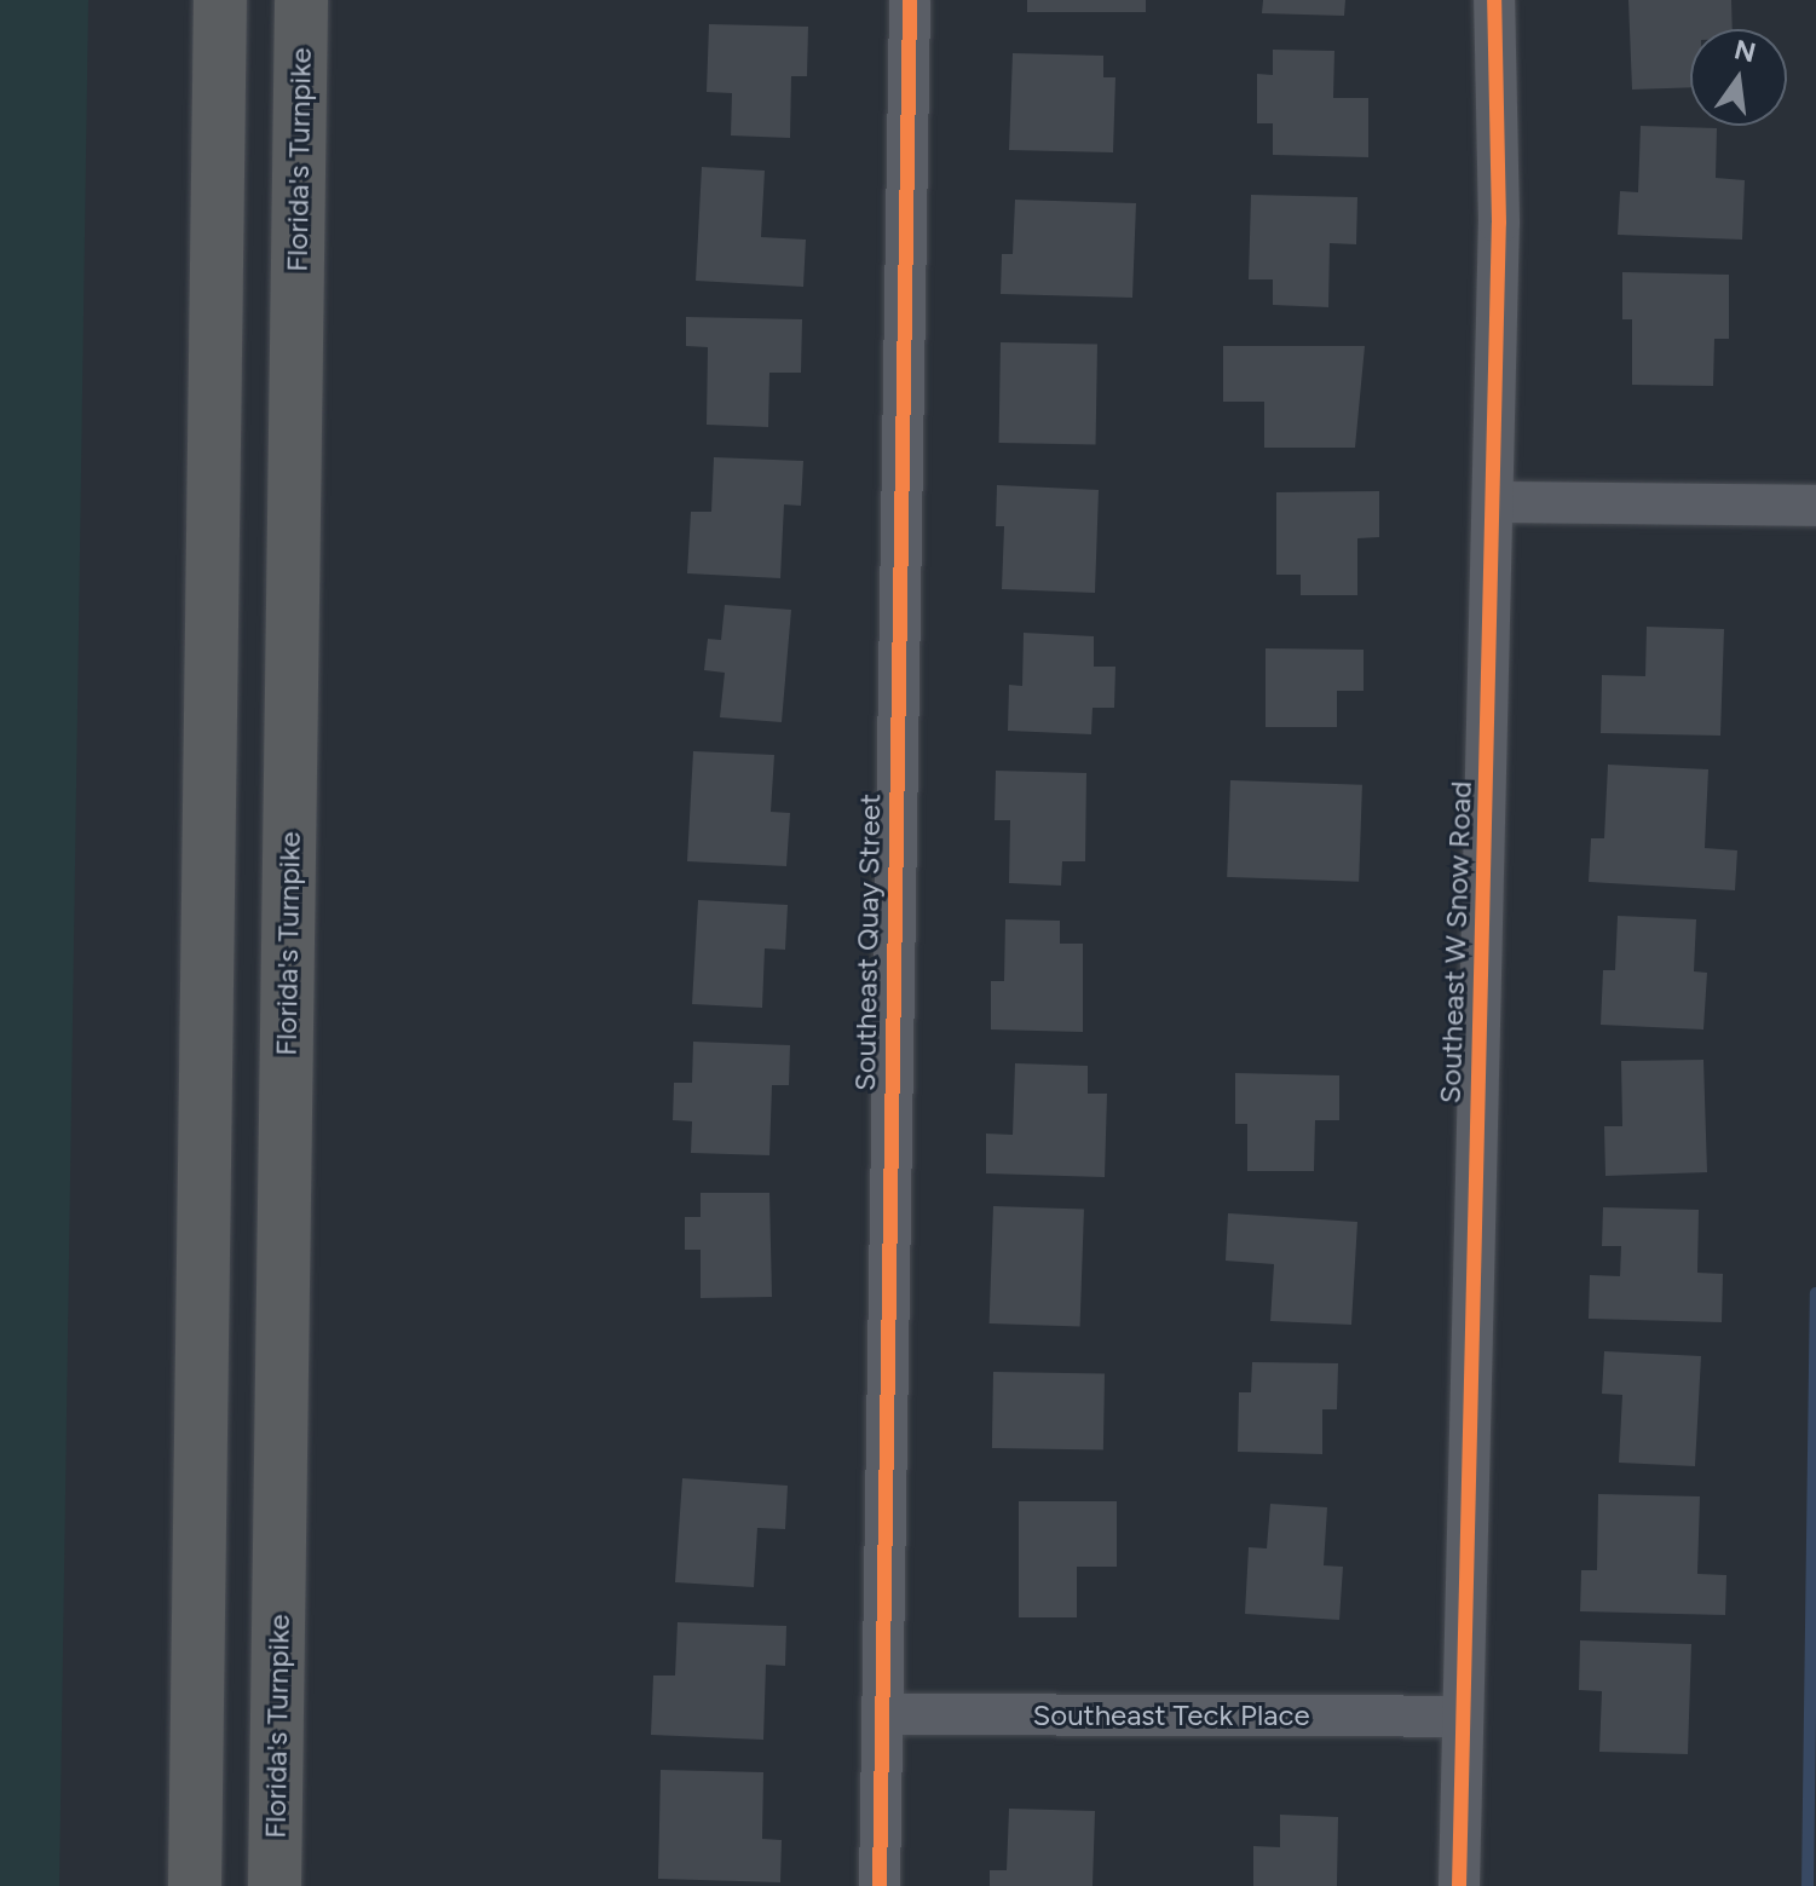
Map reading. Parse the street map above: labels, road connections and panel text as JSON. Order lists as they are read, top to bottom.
{
  "streets": {
    "highway": ["Florida's Turnpike"],
    "street": ["Southeast Quay Street", "Southeast W Snow Road", "Southeast Teck Place"]
  },
  "crossings": [
    ["Southeast Quay Street", "Southeast Teck Place"],
    ["Southeast W Snow Road", "Southeast Teck Place"]
  ],
  "north": "top"
}
